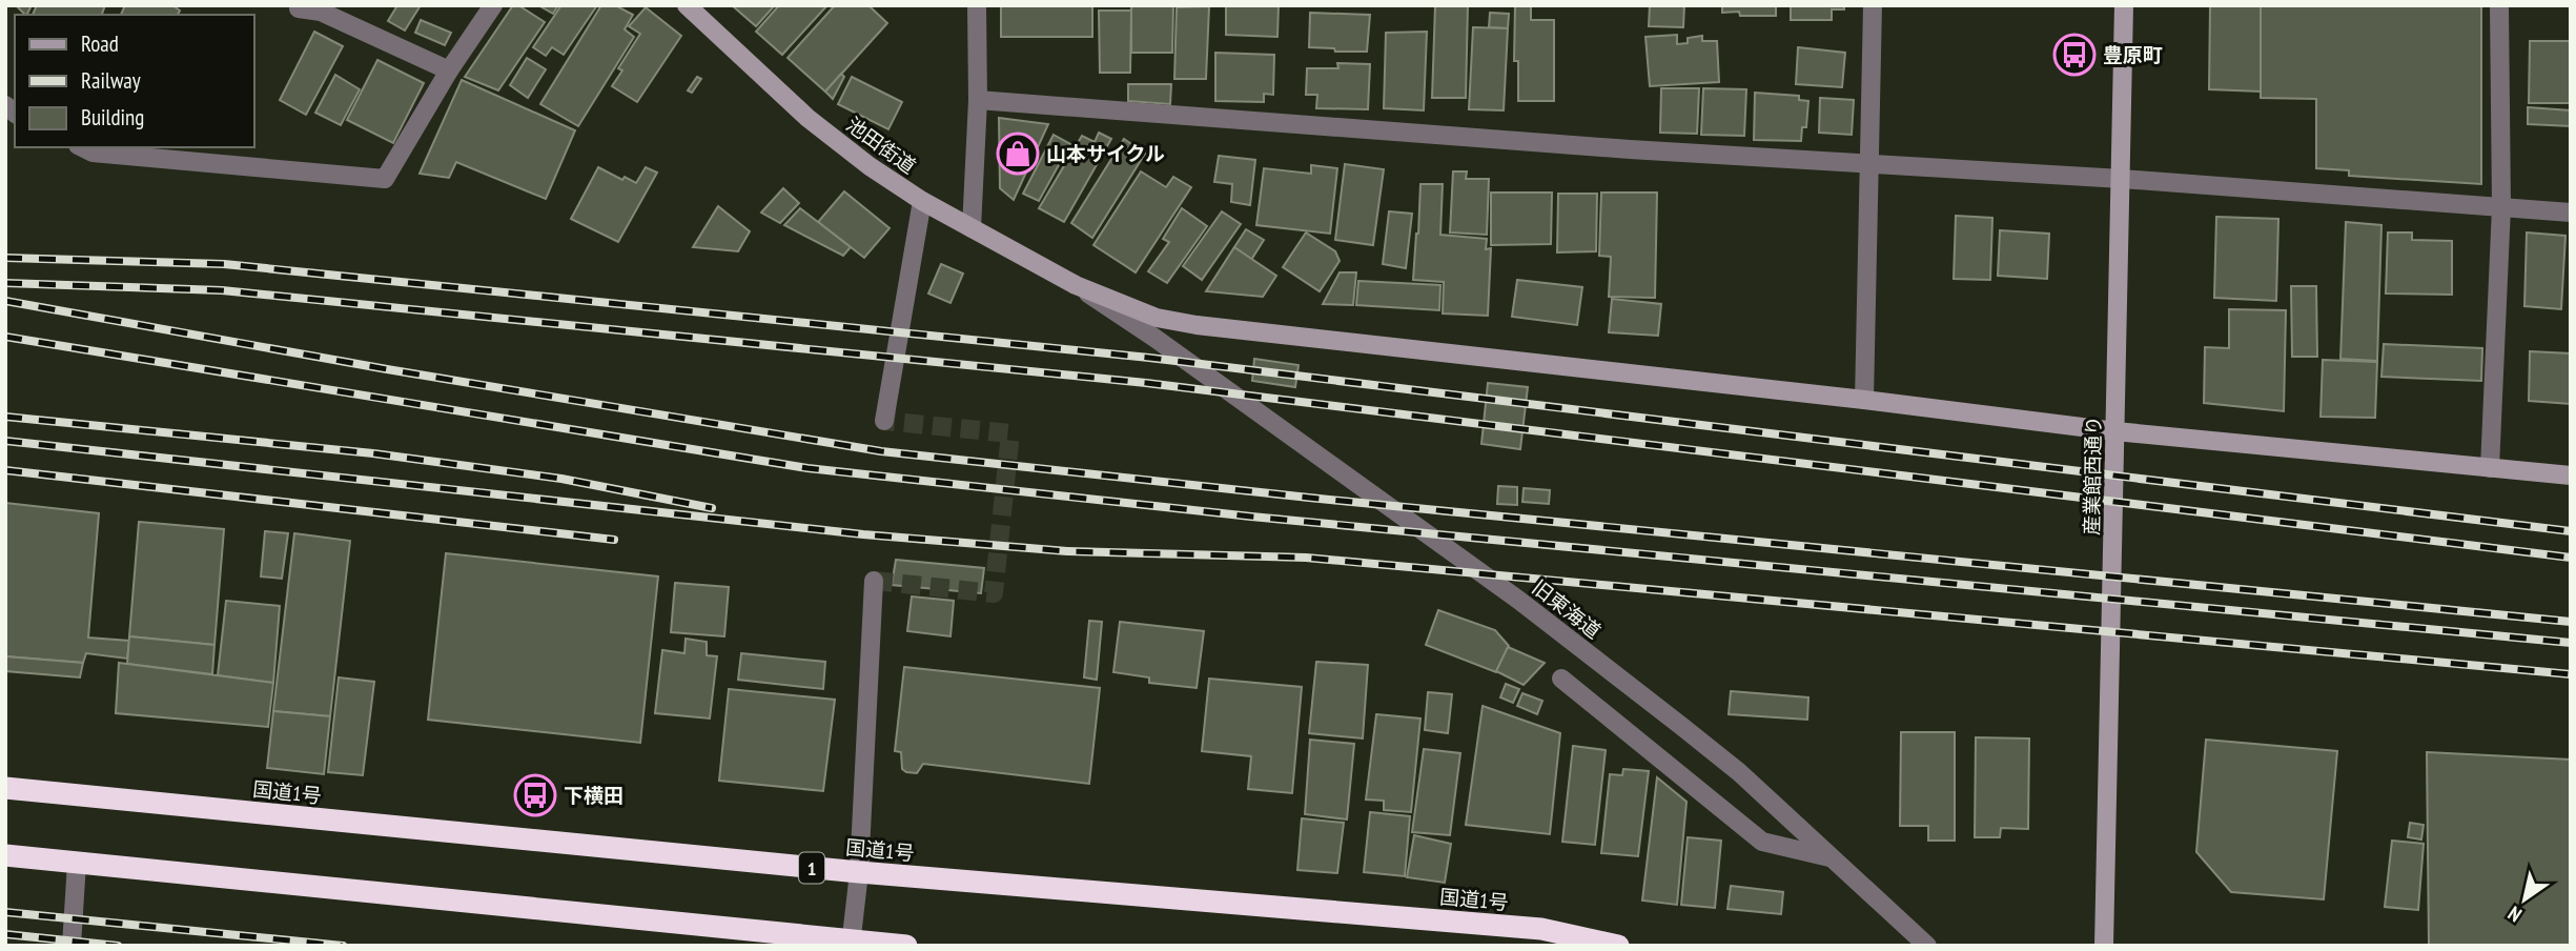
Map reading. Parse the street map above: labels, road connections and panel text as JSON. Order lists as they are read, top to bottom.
{
  "streets": {
    "highway": ["国道1号", "1"],
    "street": ["池田街道", "産業館西通り", "旧東海道"]
  },
  "crossings": [
    ["池田街道", "産業館西通り"],
    ["池田街道", "旧東海道"]
  ],
  "places": {
    "bus stop": ["豊原町", "下横田"],
    "shop": ["山本サイクル"]
  },
  "legend": ["Road", "Railway", "Building"],
  "north": "bottom left"
}
